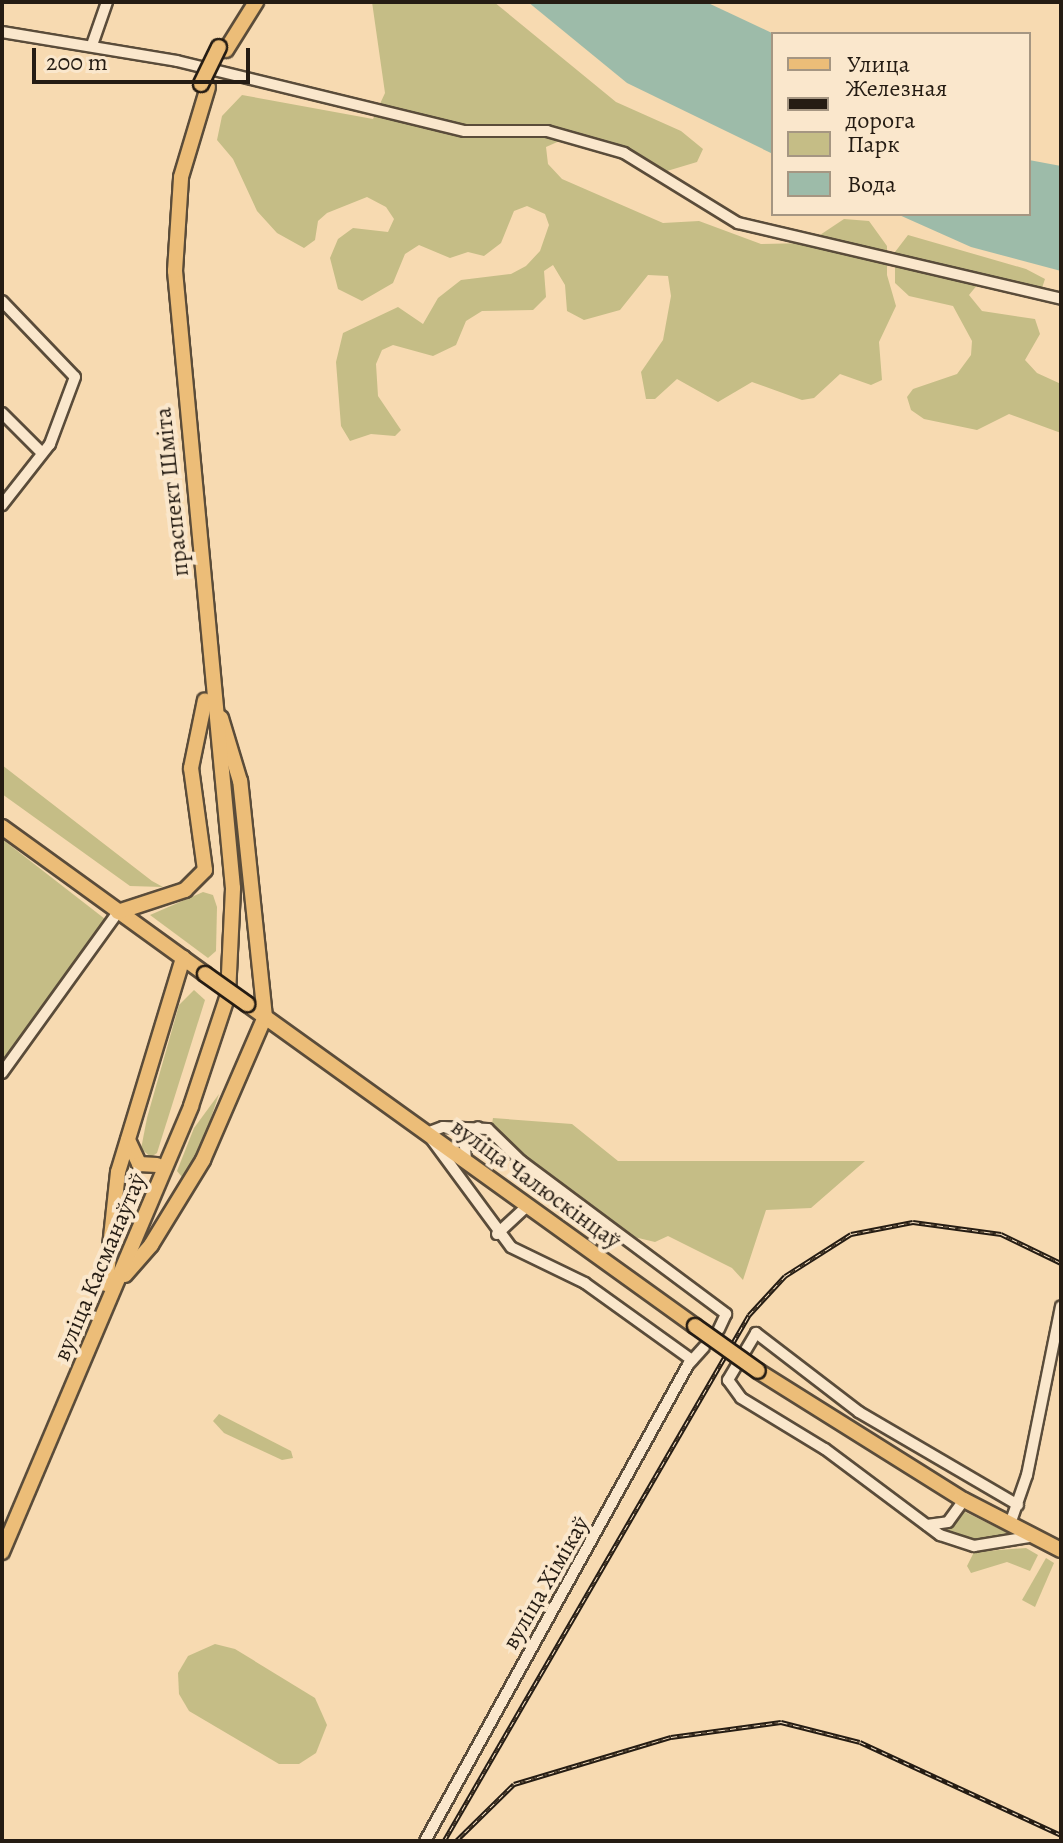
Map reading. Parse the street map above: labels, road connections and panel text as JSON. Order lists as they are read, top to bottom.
{
  "streets": {
    "main road": ["праспект Шміта", "вуліца Чалюскінцаў", "вуліца Касманаўтаў"],
    "street": ["вуліца Хімікаў"]
  },
  "crossings": [
    ["праспект Шміта", "вуліца Касманаўтаў"]
  ],
  "legend": [
    "Улица",
    "Железная дорога",
    "Парк",
    "Вода"
  ],
  "scale_bar": "200 m"
}
